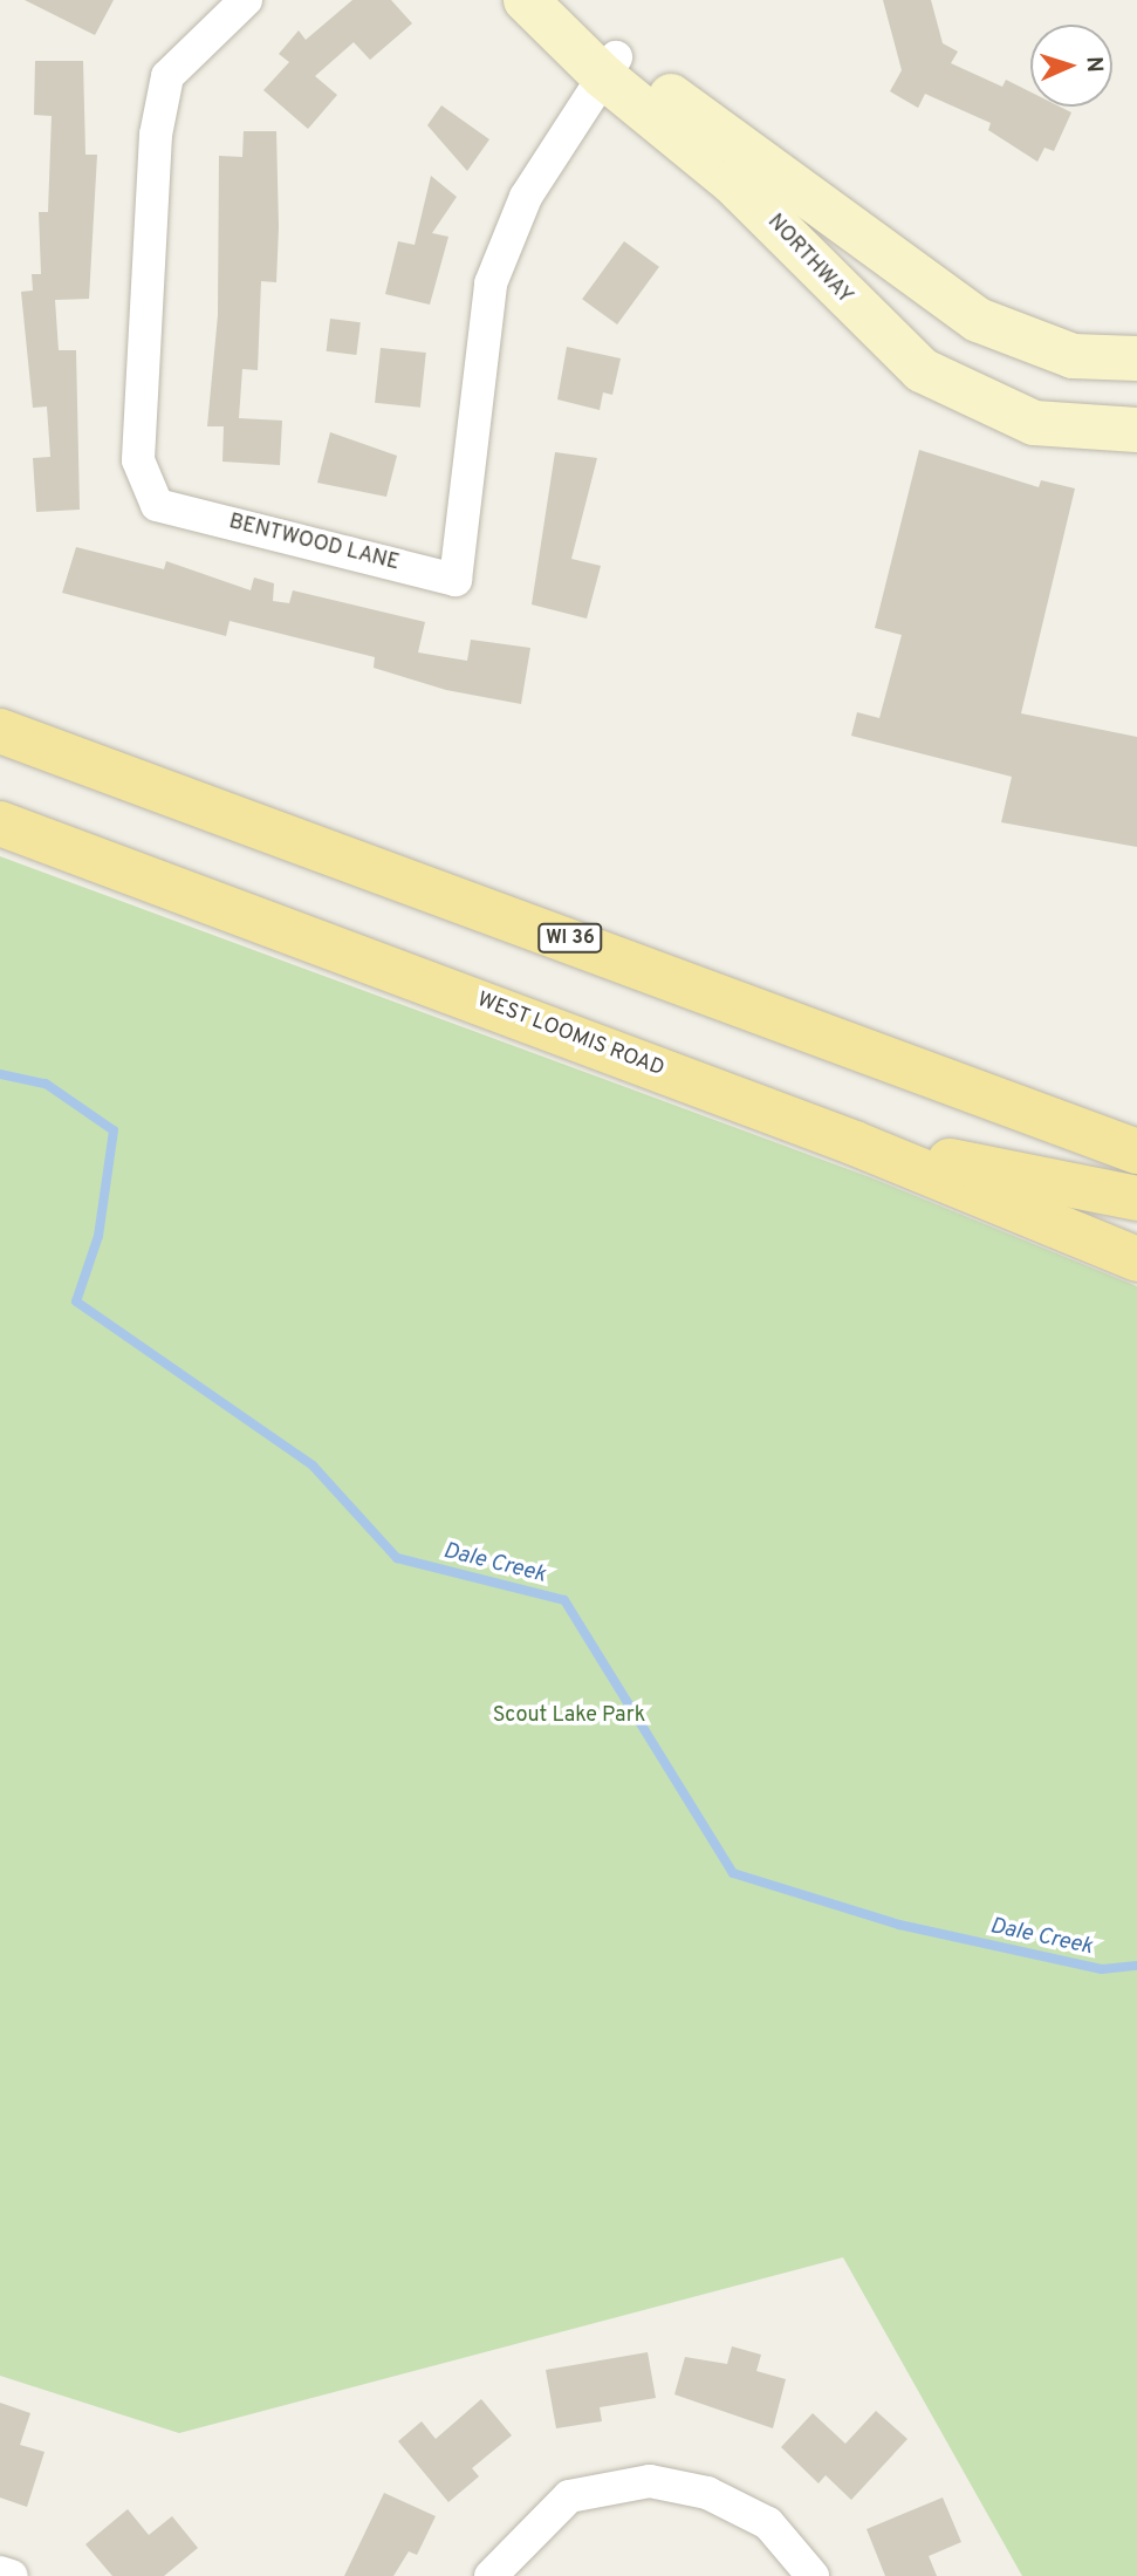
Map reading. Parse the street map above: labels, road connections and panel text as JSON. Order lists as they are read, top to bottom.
{
  "streets": {
    "main road": ["WI 36", "WEST LOOMIS ROAD"],
    "street": ["NORTHWAY", "BENTWOOD LANE"]
  },
  "crossings": [
    ["NORTHWAY", "BENTWOOD LANE"]
  ],
  "water": ["Dale Creek"],
  "parks": ["Scout Lake Park"],
  "north": "right"
}
